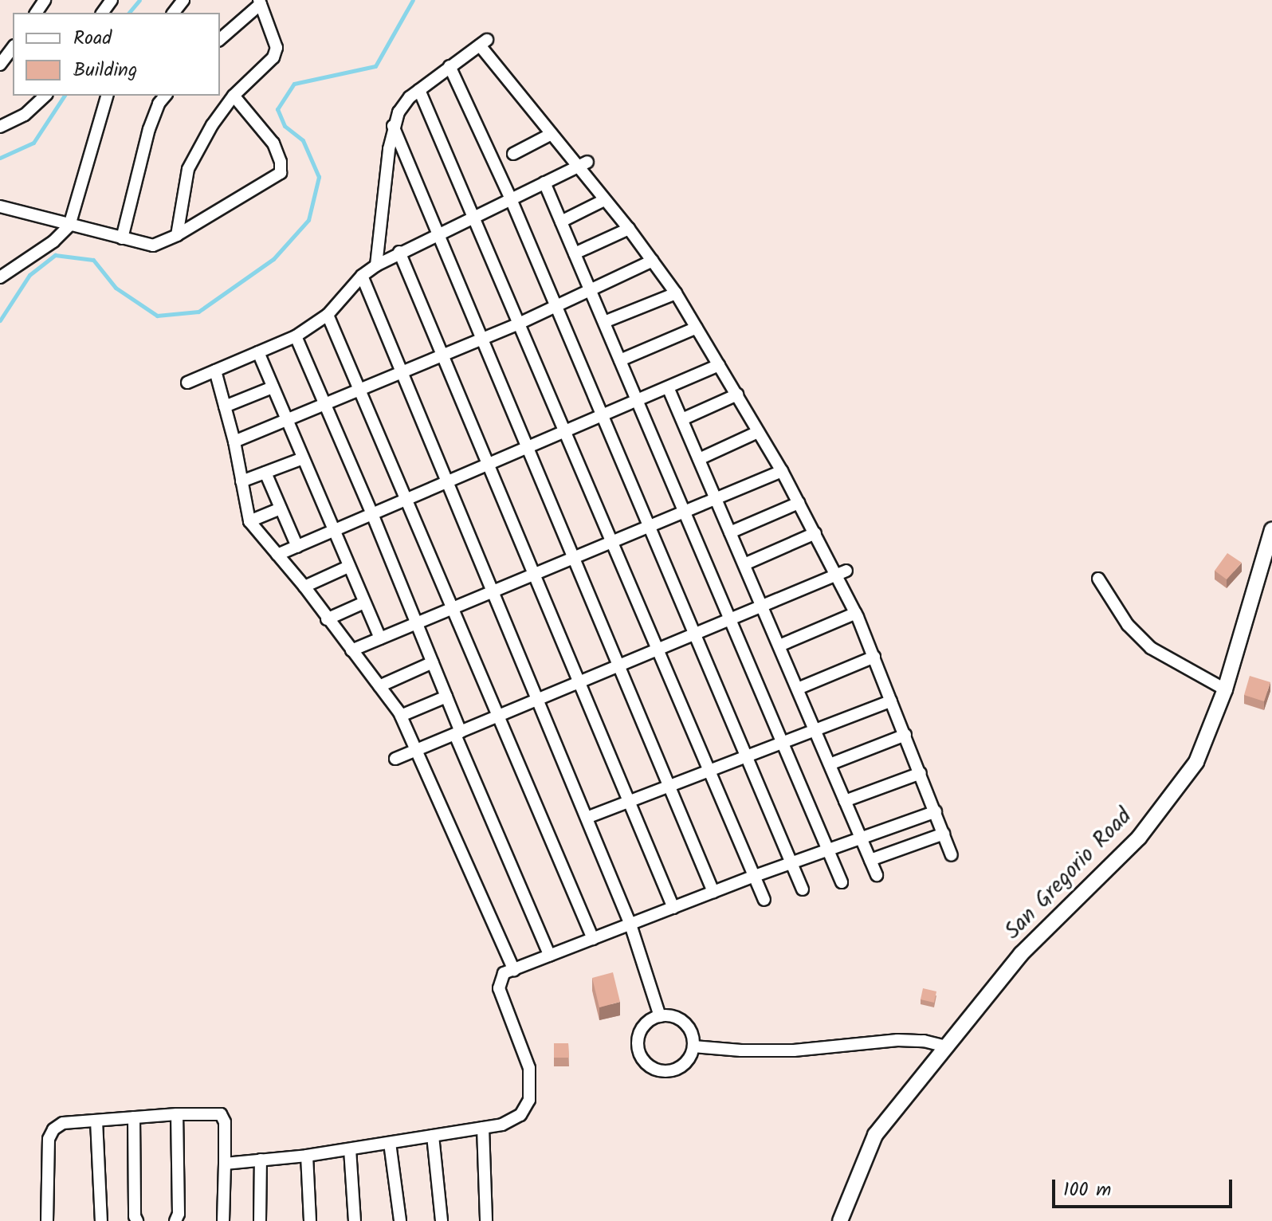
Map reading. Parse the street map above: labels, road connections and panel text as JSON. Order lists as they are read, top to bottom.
{
  "streets": {
    "street": ["San Gregorio Road"]
  },
  "legend": ["Road", "Building"],
  "scale_bar": "100 m"
}
